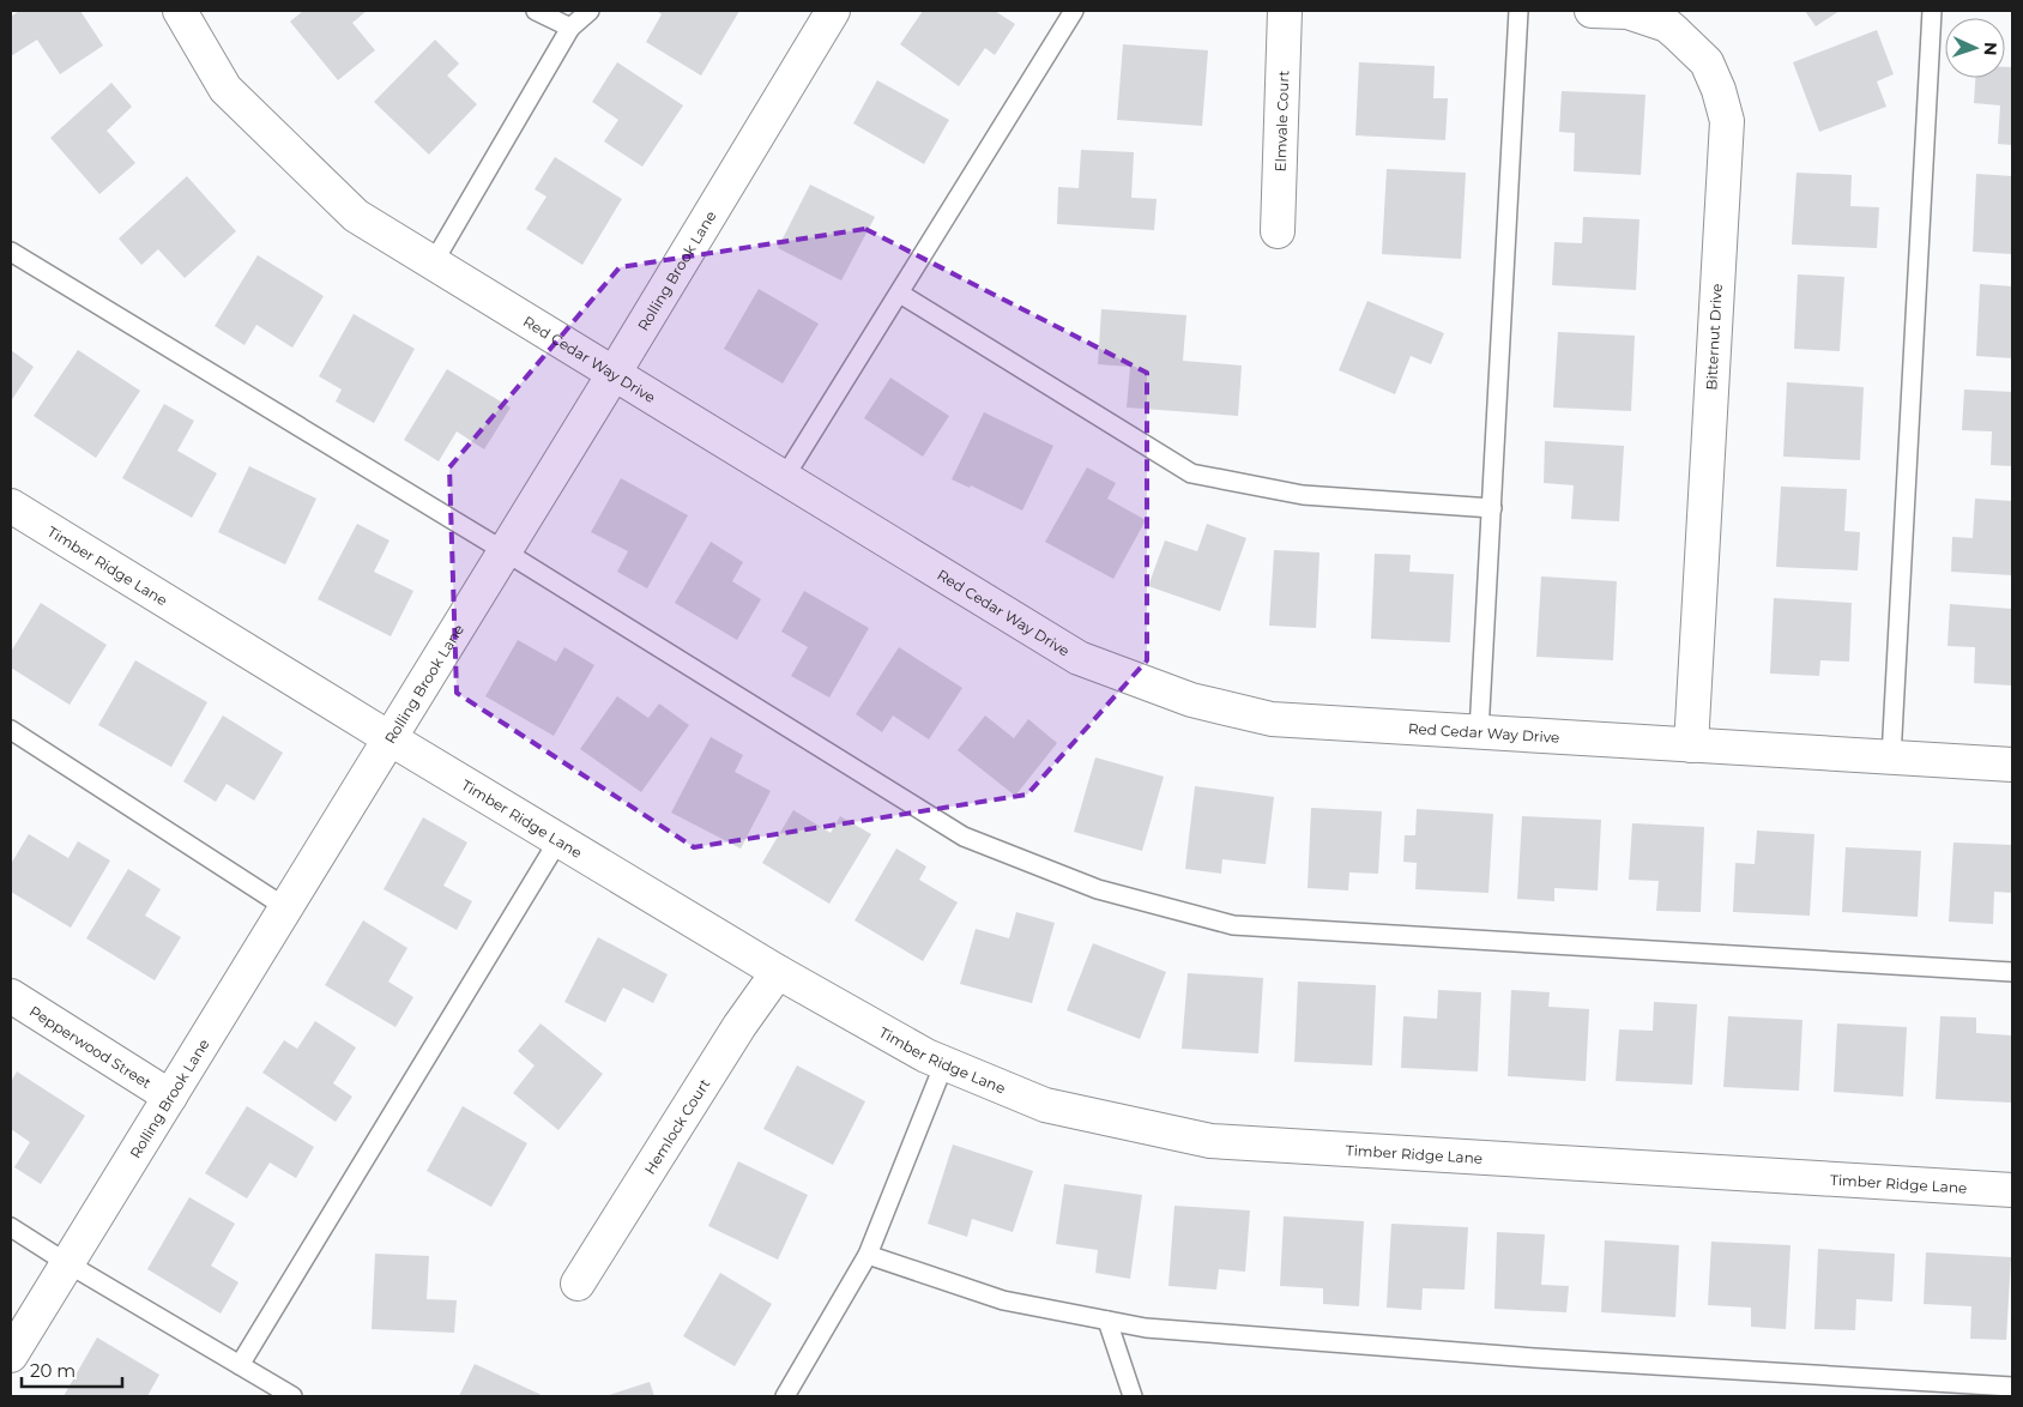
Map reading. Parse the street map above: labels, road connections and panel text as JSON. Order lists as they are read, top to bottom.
{
  "streets": {
    "street": [
      "Elmvale Court",
      "Rolling Brook Lane",
      "Bitternut Drive",
      "Red Cedar Way Drive",
      "Timber Ridge Lane",
      "Pepperwood Street",
      "Hemlock Court"
    ]
  },
  "crossings": [
    ["Rolling Brook Lane", "Red Cedar Way Drive"],
    ["Rolling Brook Lane", "Timber Ridge Lane"],
    ["Rolling Brook Lane", "Pepperwood Street"],
    ["Bitternut Drive", "Red Cedar Way Drive"],
    ["Timber Ridge Lane", "Hemlock Court"]
  ],
  "scale_bar": "20 m",
  "north": "right"
}
